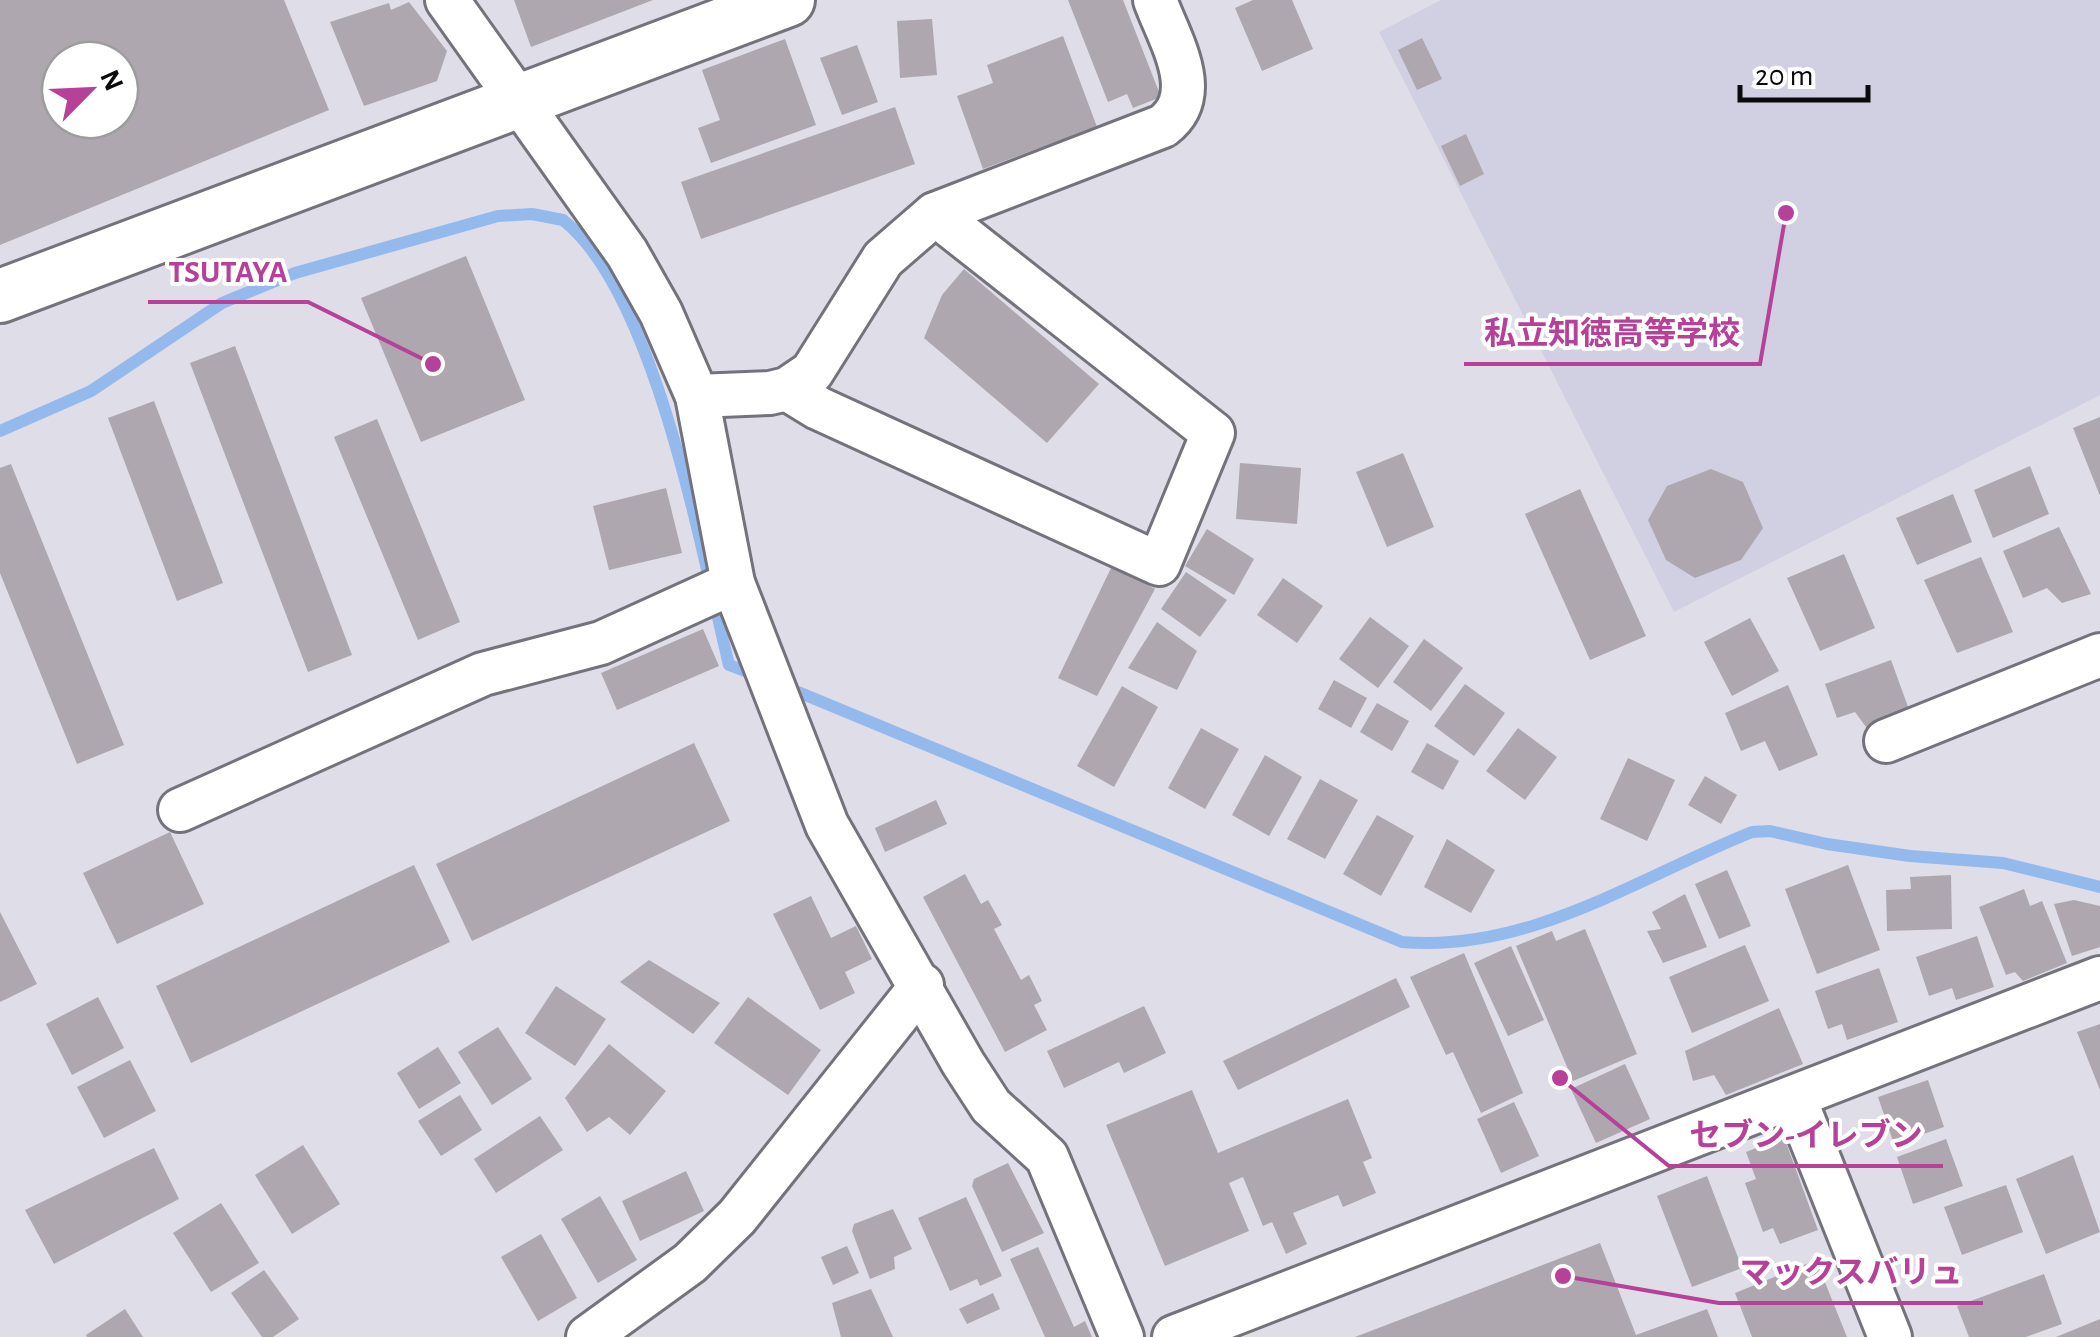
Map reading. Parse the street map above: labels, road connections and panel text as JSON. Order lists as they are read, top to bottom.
{
  "places": [
    "私立知徳高等学校",
    "TSUTAYA",
    "セブン-イレブン",
    "マックスバリュ"
  ],
  "scale_bar": "20 m",
  "north": "top right"
}
